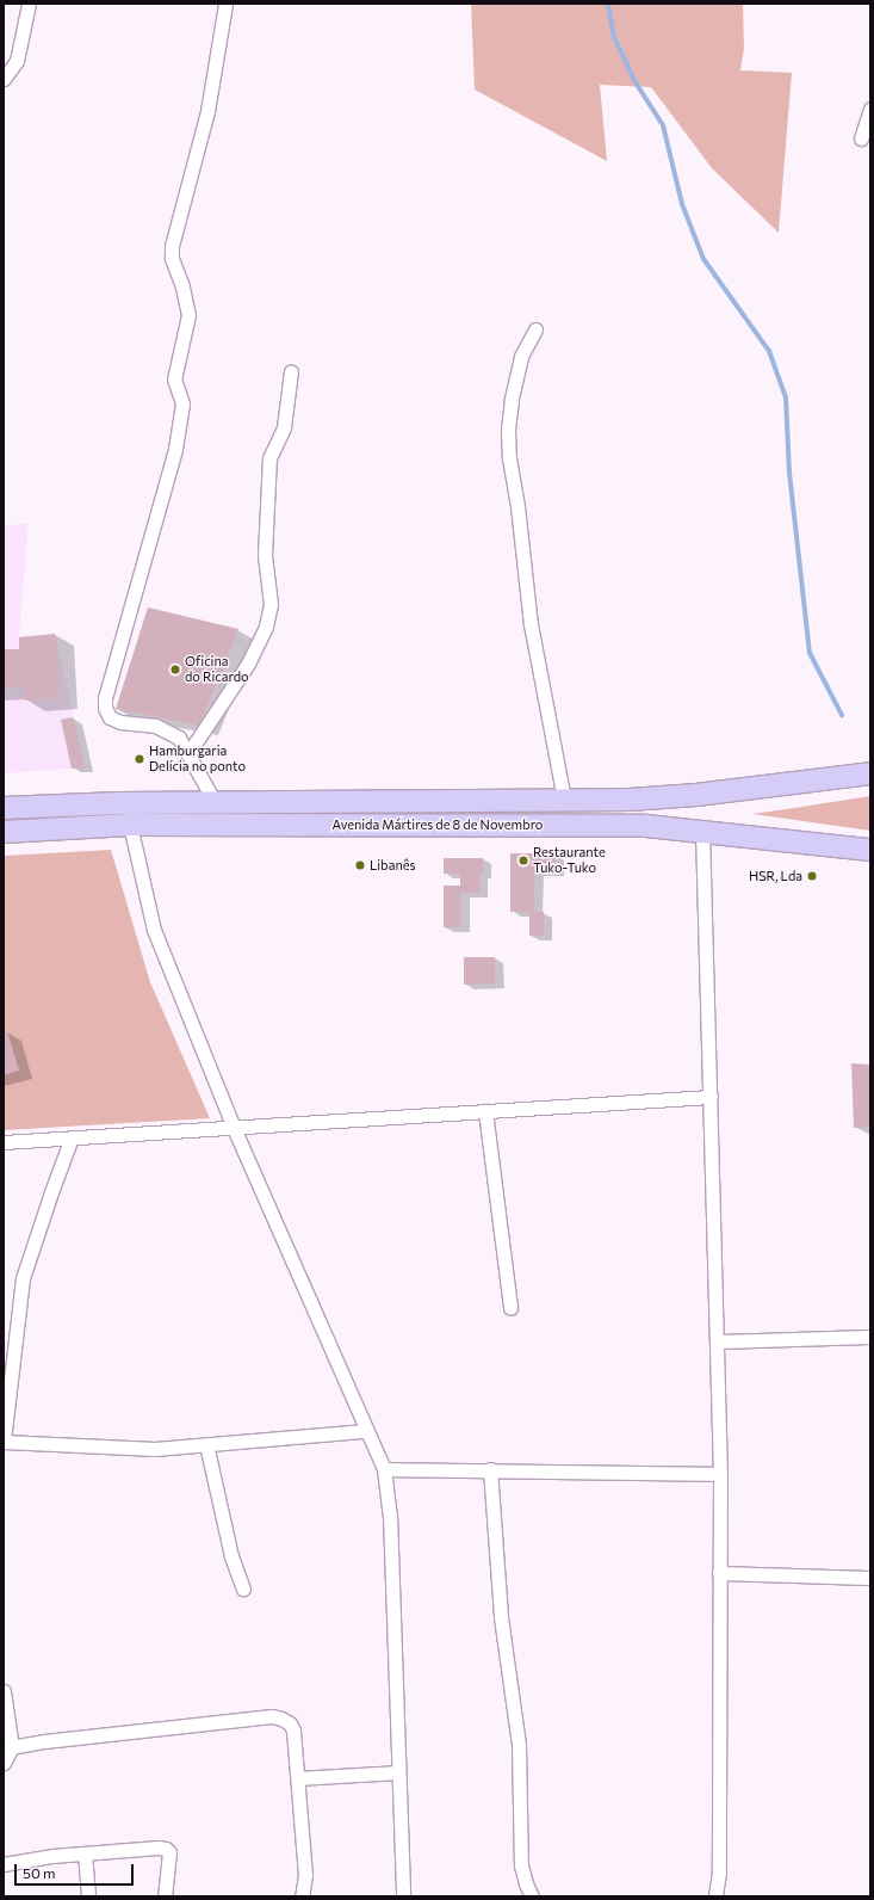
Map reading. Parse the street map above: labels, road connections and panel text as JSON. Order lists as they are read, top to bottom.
{
  "streets": {
    "main road": ["Avenida Mártires de 8 de Novembro"]
  },
  "places": [
    "Oficina do Ricardo",
    "Hamburgaria Delícia no ponto",
    "Restaurante Tuko-Tuko",
    "Libanês",
    "HSR, Lda"
  ],
  "scale_bar": "50 m"
}
